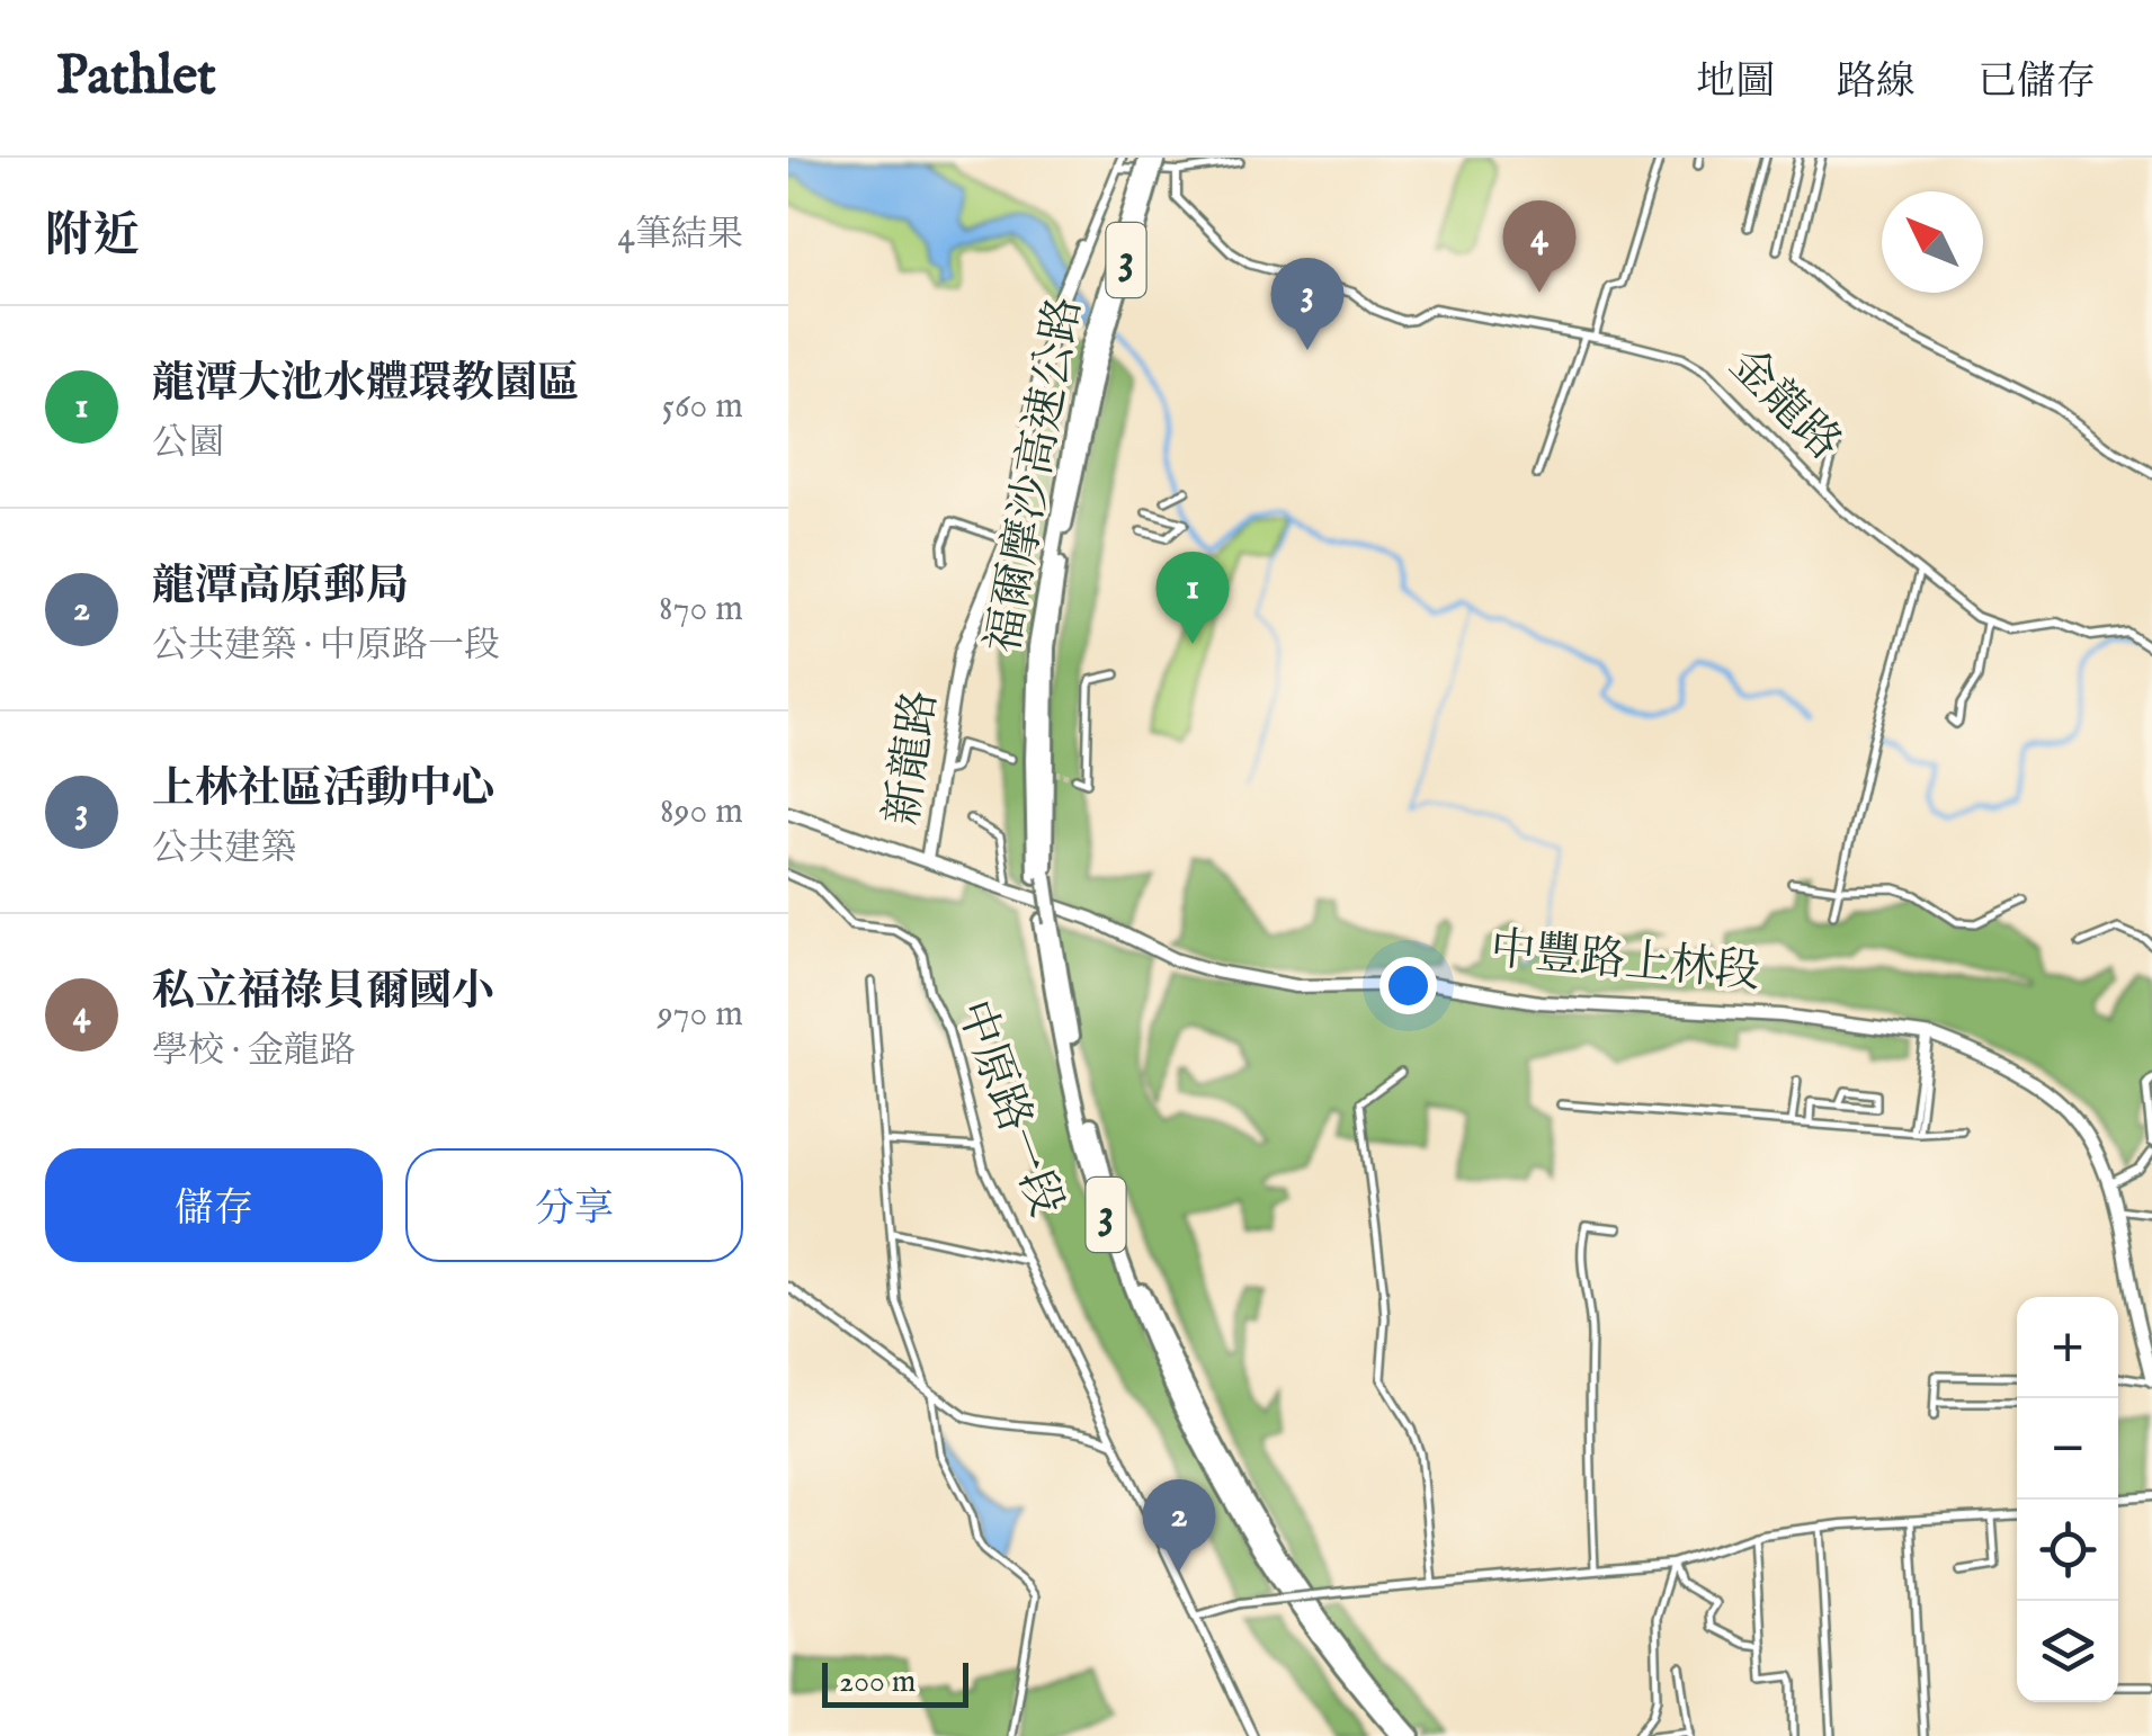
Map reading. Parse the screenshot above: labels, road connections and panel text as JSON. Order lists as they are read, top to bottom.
{
  "streets": {
    "highway": ["3", "福爾摩沙高速公路"],
    "main road": ["中豐路上林段"],
    "street": ["金龍路", "新龍路", "中原路一段"]
  },
  "crossings": [
    ["新龍路", "中豐路上林段"]
  ],
  "scale_bar": "200 m",
  "north": "top left",
  "page": {
    "header": "Pathlet",
    "nav": ["地圖", "路線", "已儲存"],
    "heading": ["附近", "4筆結果"],
    "pins": [
      "4",
      "3",
      "1",
      "2"
    ],
    "list": [
      {
        "mark": "1",
        "name": "龍潭大池水體環教園區",
        "note": "公園",
        "value": "560 m"
      },
      {
        "mark": "2",
        "name": "龍潭高原郵局",
        "note": "公共建築 · 中原路一段",
        "value": "870 m"
      },
      {
        "mark": "3",
        "name": "上林社區活動中心",
        "note": "公共建築",
        "value": "890 m"
      },
      {
        "mark": "4",
        "name": "私立福祿貝爾國小",
        "note": "學校 · 金龍路",
        "value": "970 m"
      }
    ],
    "buttons": ["儲存", "分享"],
    "map_buttons": ["+", "−"],
    "scale": "200 m"
  }
}
